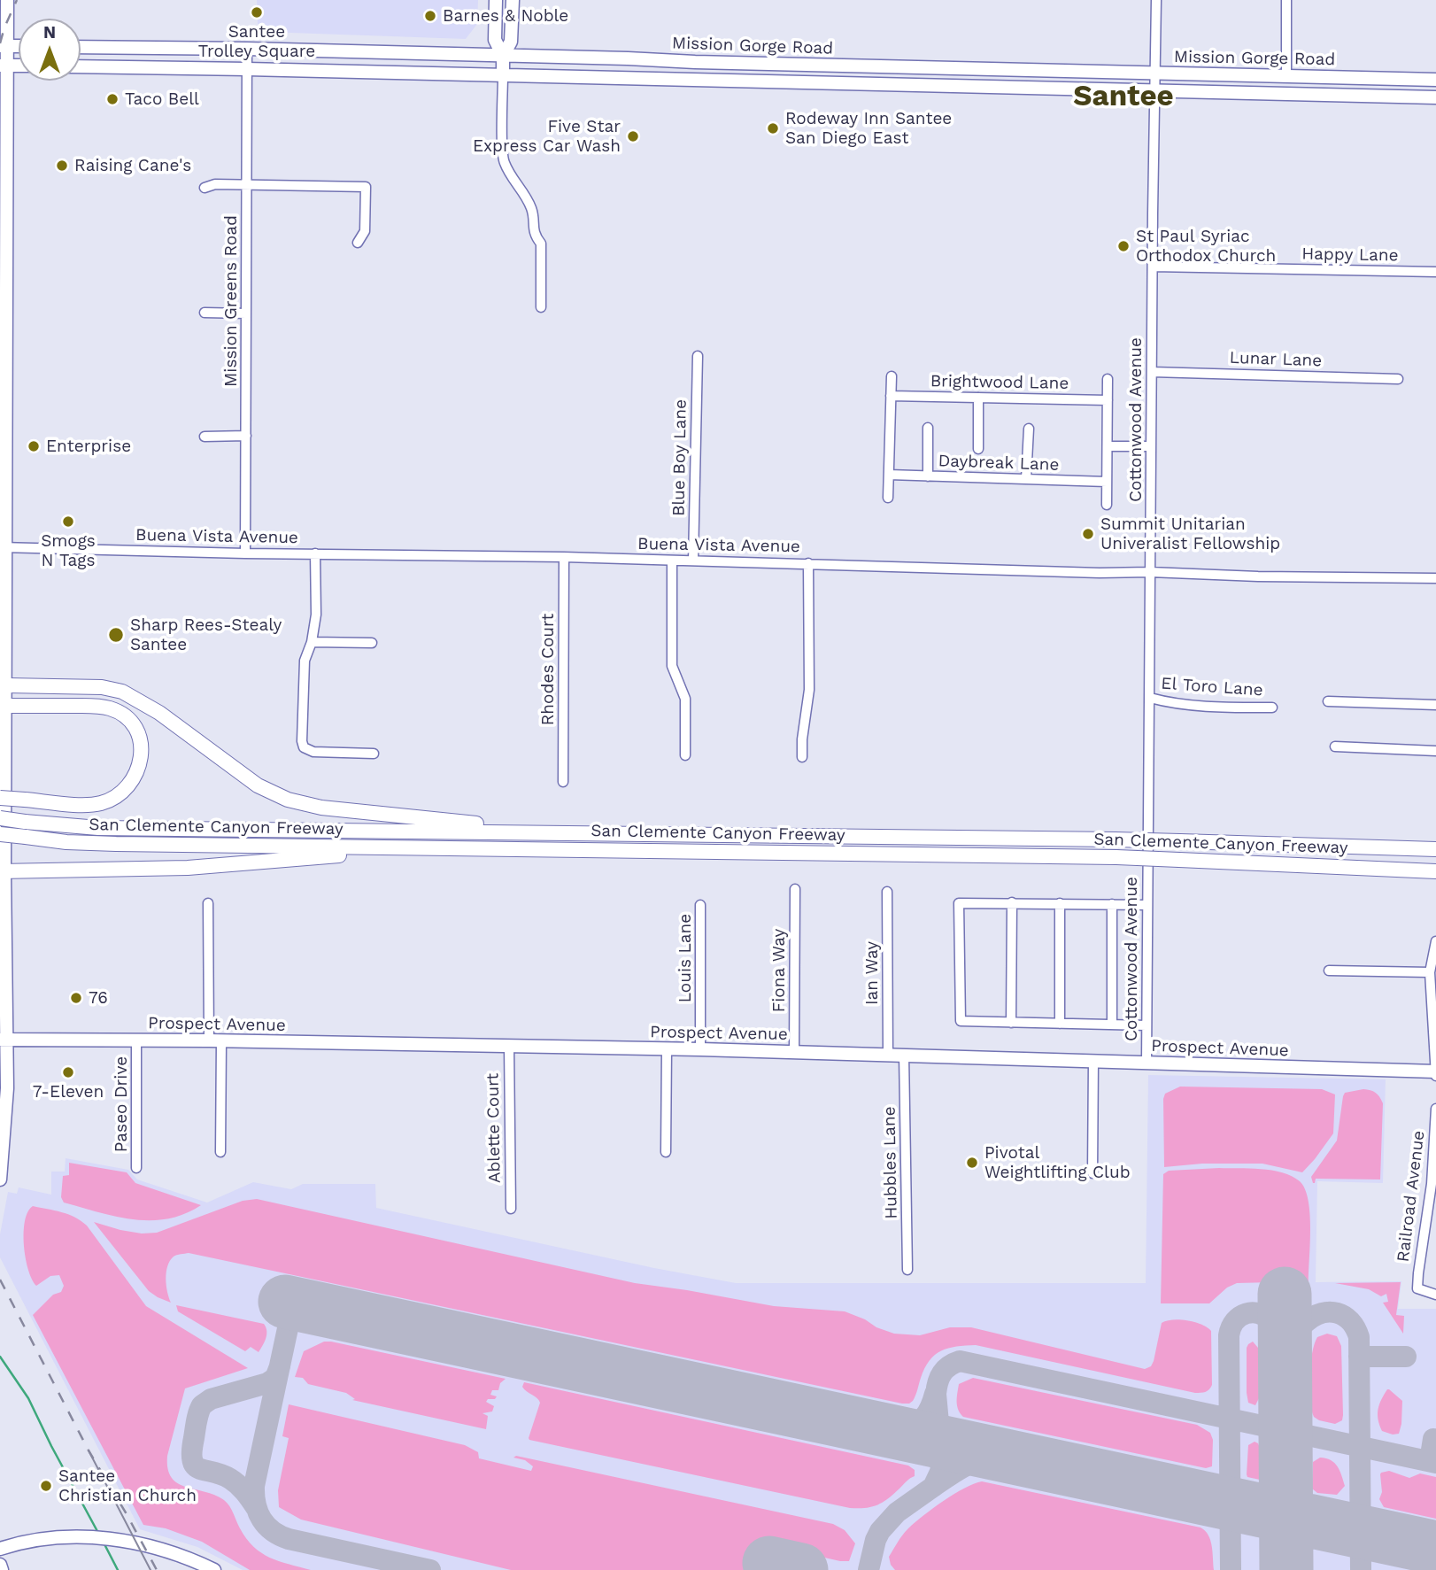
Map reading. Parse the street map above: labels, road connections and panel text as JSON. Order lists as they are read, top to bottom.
{
  "streets": {
    "highway": ["San Clemente Canyon Freeway"],
    "main road": ["Mission Gorge Road", "Prospect Avenue"],
    "street": [
      "Happy Lane",
      "Mission Greens Road",
      "Lunar Lane",
      "Brightwood Lane",
      "Cottonwood Avenue",
      "Blue Boy Lane",
      "Daybreak Lane",
      "Buena Vista Avenue",
      "Rhodes Court",
      "El Toro Lane",
      "Louis Lane",
      "Fiona Way",
      "Ian Way",
      "Paseo Drive",
      "Ablette Court",
      "Hubbles Lane",
      "Railroad Avenue"
    ]
  },
  "crossings": [
    ["Mission Gorge Road", "Mission Greens Road"],
    ["Mission Gorge Road", "Cottonwood Avenue"],
    ["Happy Lane", "Cottonwood Avenue"],
    ["Mission Greens Road", "Buena Vista Avenue"],
    ["Lunar Lane", "Cottonwood Avenue"],
    ["Cottonwood Avenue", "Buena Vista Avenue"],
    ["Cottonwood Avenue", "El Toro Lane"],
    ["Cottonwood Avenue", "Prospect Avenue"],
    ["Blue Boy Lane", "Buena Vista Avenue"],
    ["Buena Vista Avenue", "Rhodes Court"],
    ["Louis Lane", "Prospect Avenue"],
    ["Fiona Way", "Prospect Avenue"],
    ["Ian Way", "Prospect Avenue"],
    ["Prospect Avenue", "Paseo Drive"],
    ["Prospect Avenue", "Ablette Court"],
    ["Prospect Avenue", "Hubbles Lane"]
  ],
  "districts": ["Santee"],
  "places": [
    "Santee Trolley Square",
    "Barnes & Noble",
    "Taco Bell",
    "Rodeway Inn Santee San Diego East",
    "Five Star Express Car Wash",
    "Raising Cane's",
    "St Paul Syriac Orthodox Church",
    "Enterprise",
    "Smogs N Tags",
    "Summit Unitarian Univeralist Fellowship",
    "Sharp Rees-Stealy Santee",
    "76",
    "7-Eleven",
    "Pivotal Weightlifting Club",
    "Santee Christian Church"
  ],
  "north": "top"
}
